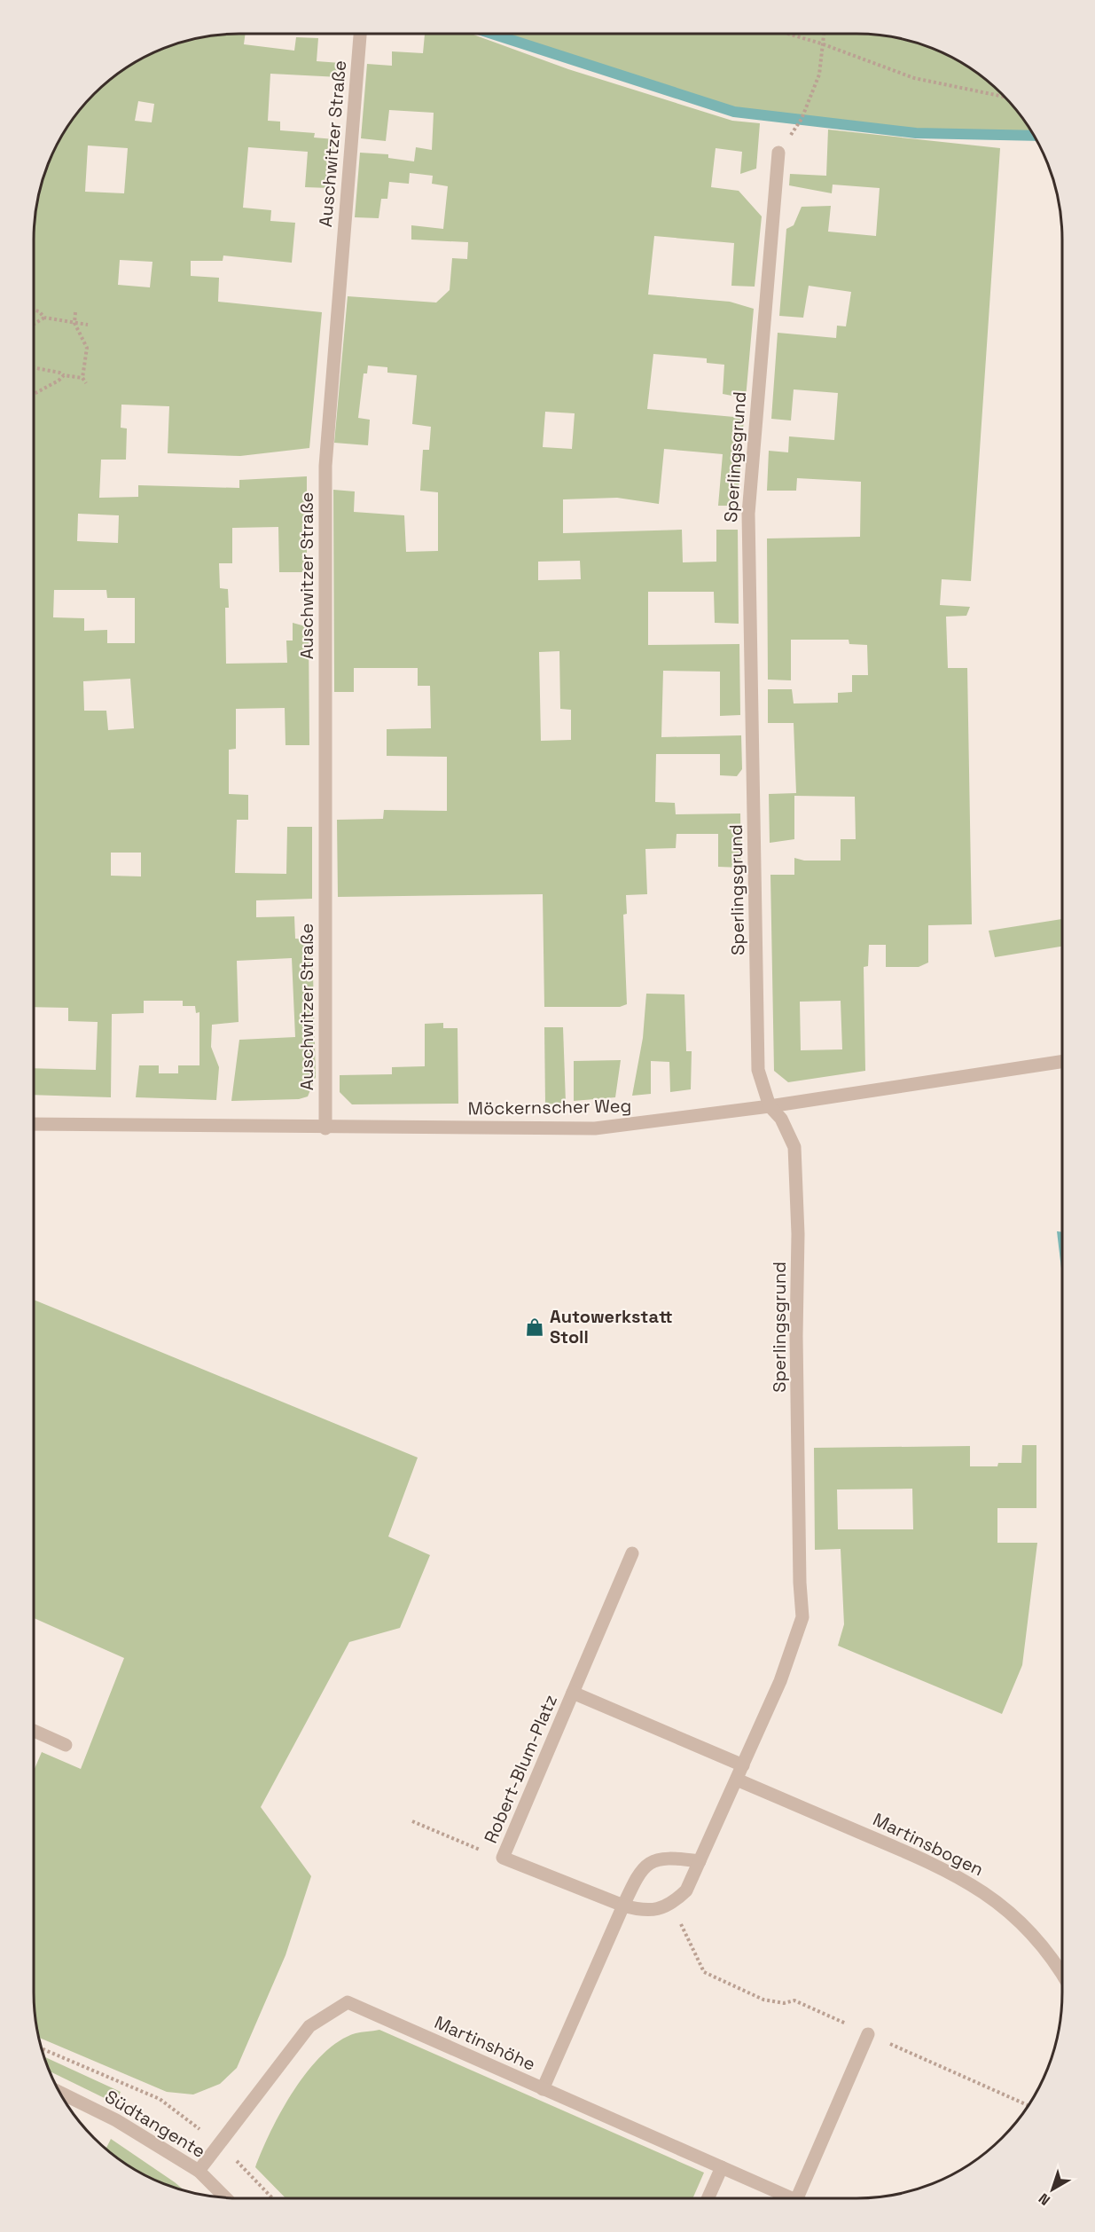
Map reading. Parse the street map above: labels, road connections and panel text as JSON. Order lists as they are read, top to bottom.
{
  "streets": {
    "street": [
      "Auschwitzer Straße",
      "Sperlingsgrund",
      "Möckernscher Weg",
      "Robert-Blum-Platz",
      "Martinsbogen",
      "Martinshöhe",
      "Südtangente"
    ]
  },
  "crossings": [
    ["Auschwitzer Straße", "Möckernscher Weg"],
    ["Sperlingsgrund", "Möckernscher Weg"],
    ["Sperlingsgrund", "Robert-Blum-Platz"],
    ["Martinshöhe", "Südtangente"]
  ],
  "places": {
    "shop": ["Autowerkstatt Stoll"]
  },
  "north": "bottom left"
}
